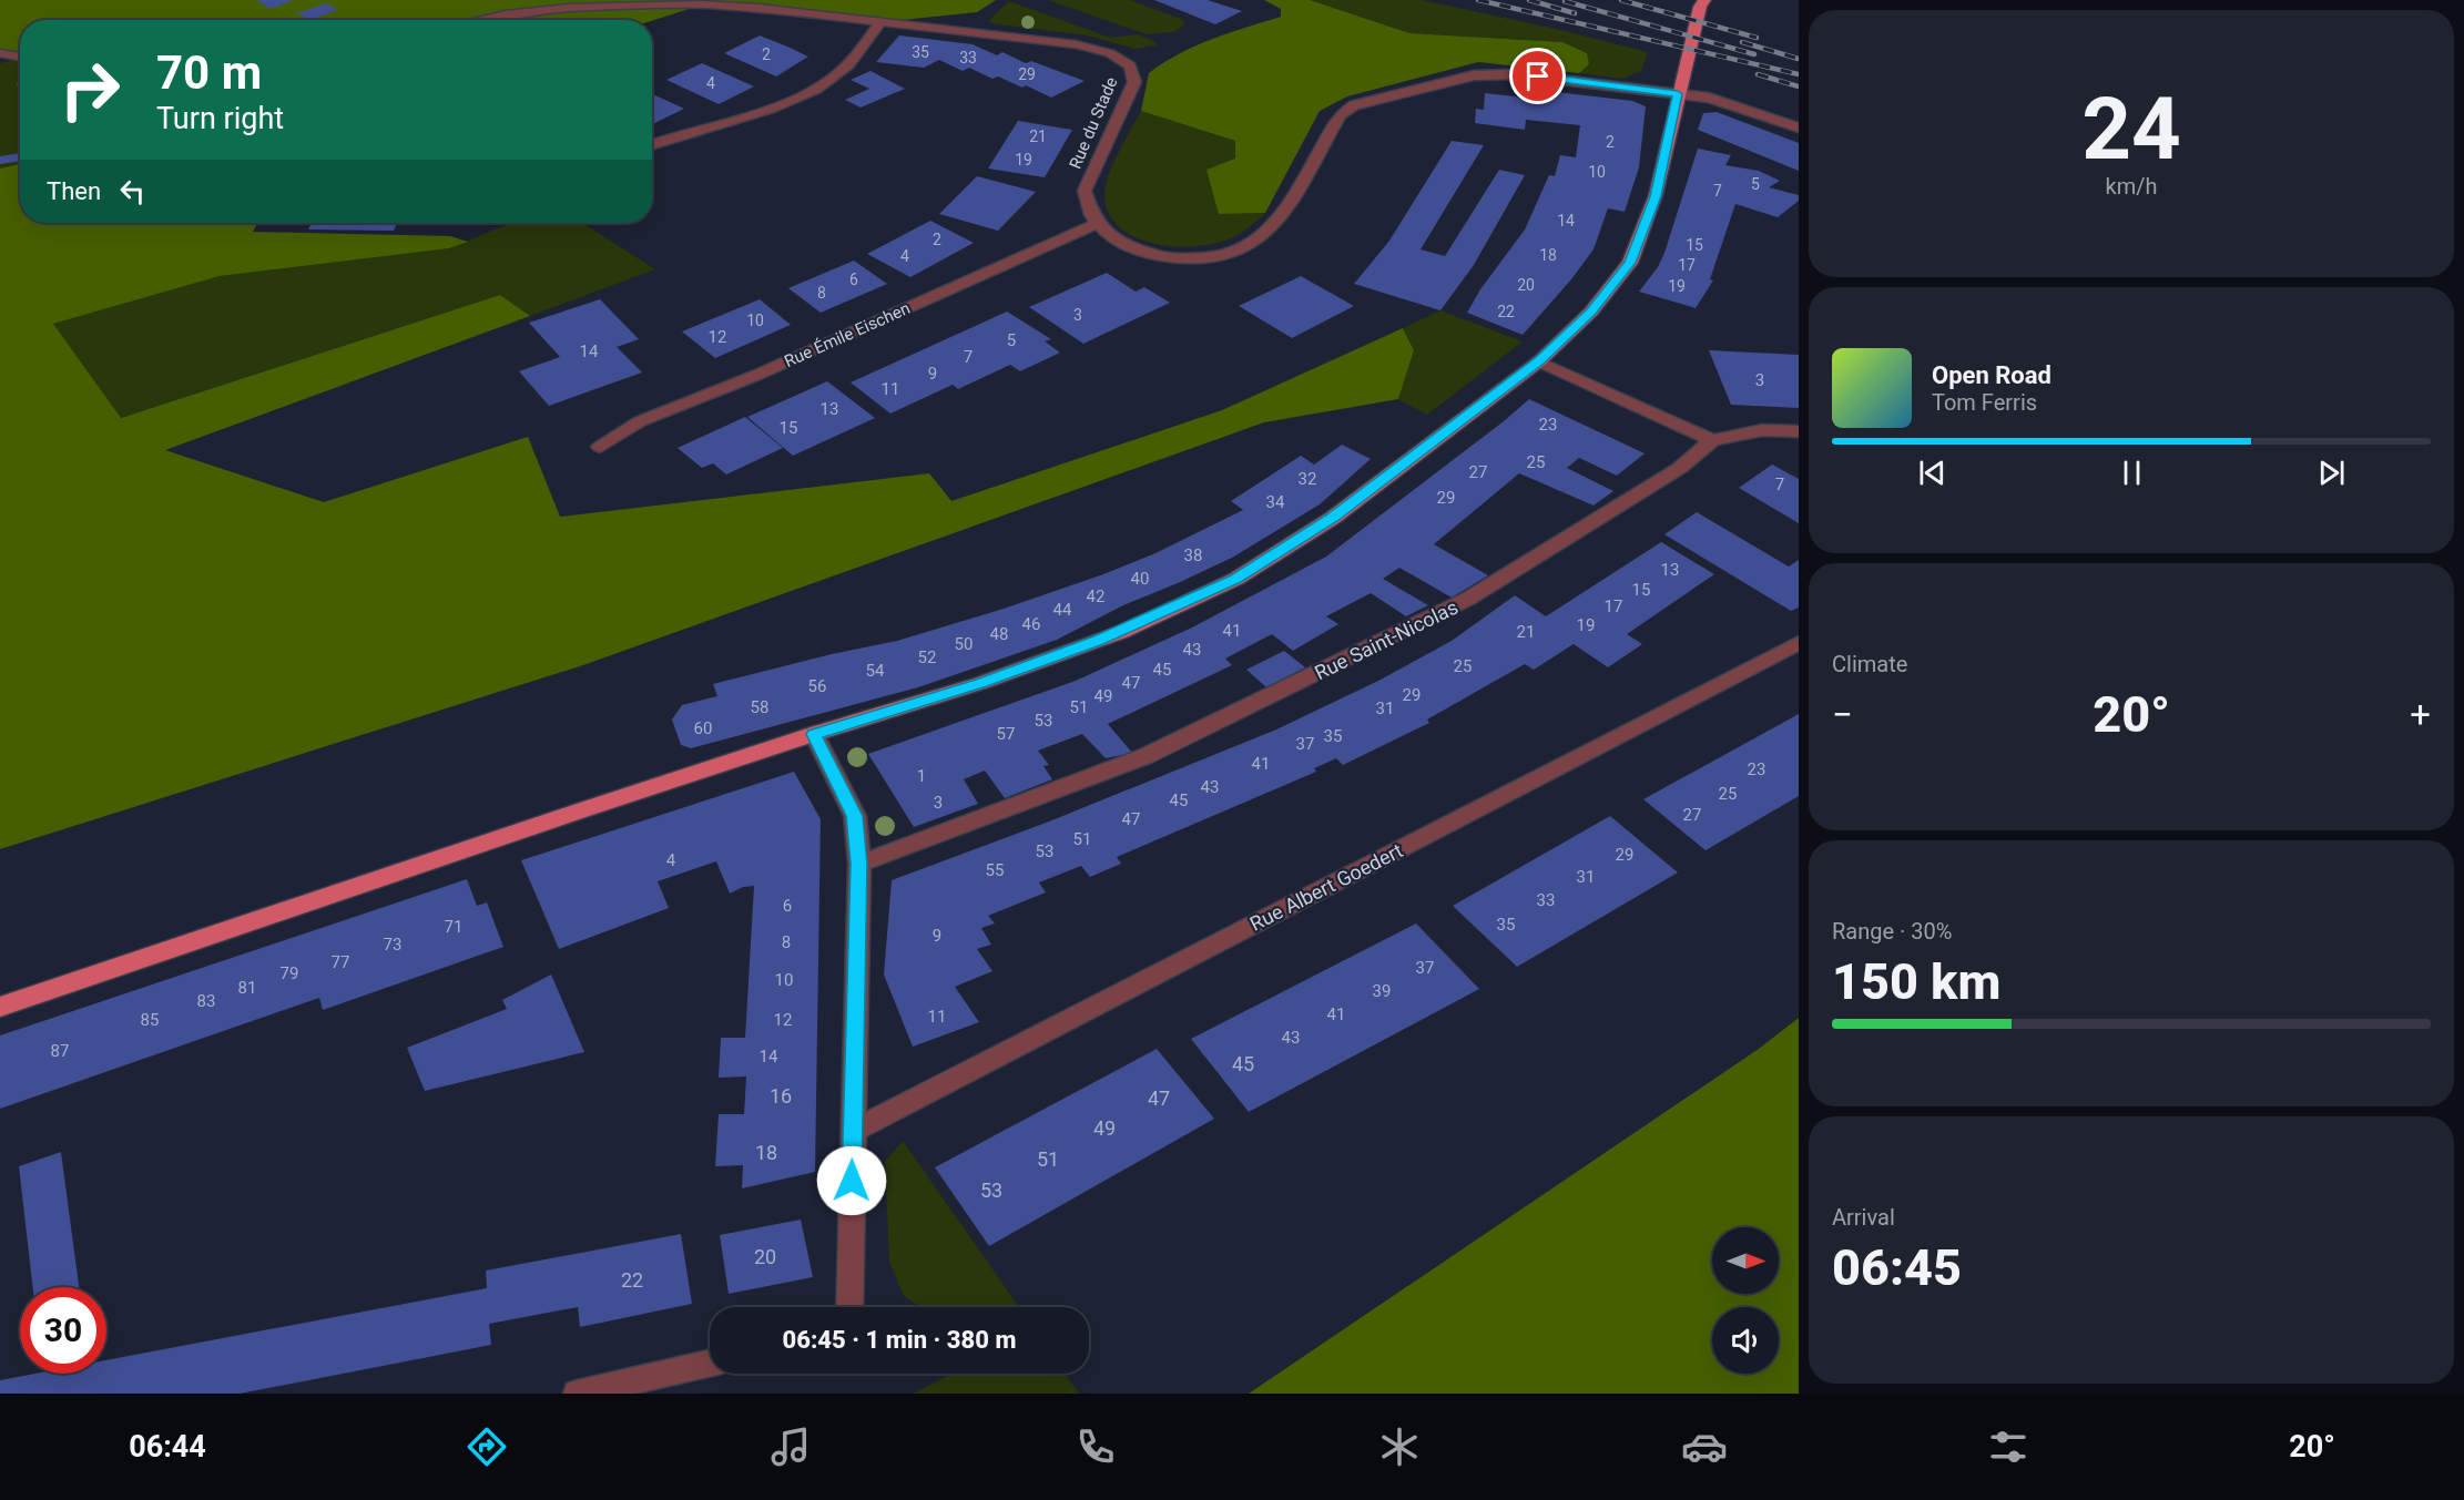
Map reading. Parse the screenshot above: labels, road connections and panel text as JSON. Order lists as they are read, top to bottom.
{
  "streets": {
    "street": [
      "Rue du Stade",
      "Rue Émile Eischen",
      "Rue Saint-Nicolas",
      "Rue Albert Goedert"
    ]
  },
  "crossings": [
    ["Rue du Stade", "Rue Émile Eischen"]
  ],
  "house_numbers": [
    "35",
    "2",
    "33",
    "29",
    "4",
    "21",
    "2",
    "19",
    "10",
    "5",
    "7",
    "14",
    "2",
    "15",
    "18",
    "4",
    "17",
    "6",
    "20",
    "19",
    "8",
    "22",
    "3",
    "10",
    "12",
    "5",
    "14",
    "7",
    "9",
    "3",
    "11",
    "13",
    "23",
    "15",
    "25",
    "27",
    "32",
    "7",
    "29",
    "34",
    "38",
    "13",
    "40",
    "15",
    "42",
    "17",
    "44",
    "46",
    "19",
    "41",
    "21",
    "48",
    "50",
    "43",
    "52",
    "25",
    "45",
    "54",
    "47",
    "56",
    "29",
    "49",
    "58",
    "51",
    "31",
    "53",
    "60",
    "57",
    "35",
    "37",
    "41",
    "23",
    "1",
    "43",
    "25",
    "45",
    "3",
    "27",
    "47",
    "51",
    "53",
    "29",
    "4",
    "55",
    "31",
    "33",
    "6",
    "35",
    "71",
    "9",
    "8",
    "73",
    "77",
    "37",
    "79",
    "10",
    "81",
    "39",
    "83",
    "41",
    "11",
    "85",
    "12",
    "43",
    "87",
    "14",
    "45",
    "16",
    "47",
    "49",
    "18",
    "51",
    "53",
    "20",
    "22"
  ],
  "north": "right",
  "page": {
    "tile": [
      ["24", "km/h"],
      "Climate",
      ["Range · 30%", "150 km"],
      ["Arrival", "06:45"]
    ],
    "turn": ["70 m", "Turn right"],
    "then": "Then",
    "song": ["Open Road", "Tom Ferris"],
    "heat": ["−", "20°", "+"],
    "limit": "30",
    "trip": "06:45 · 1 min · 380 m",
    "tabs": ["06:44", "20°"]
  }
}
